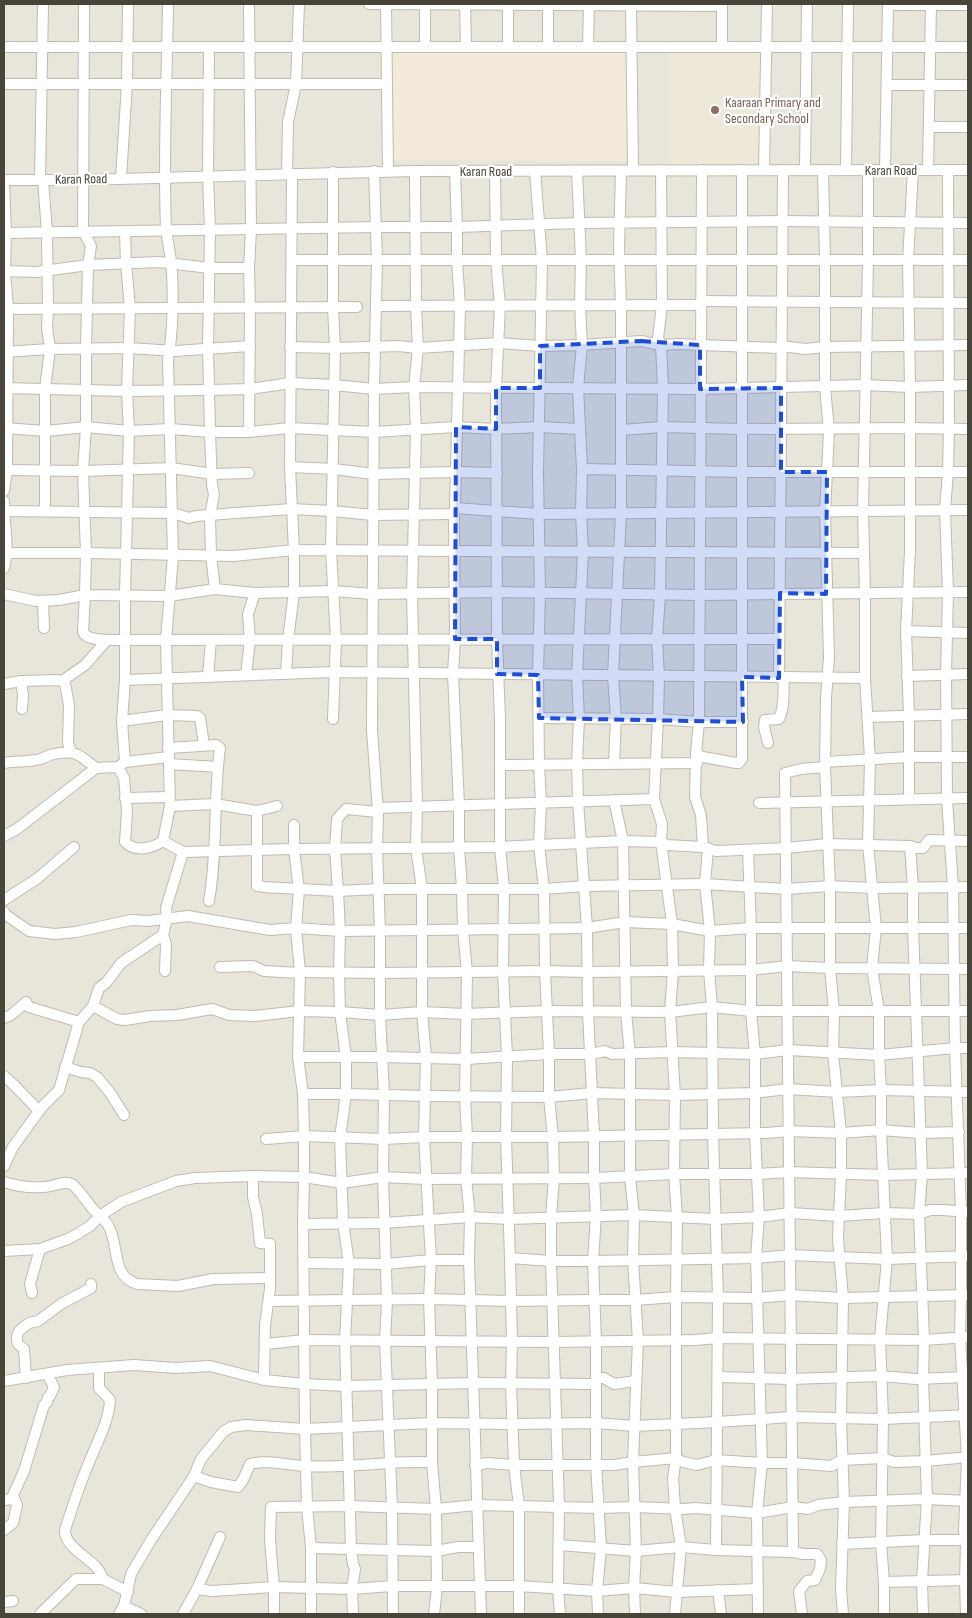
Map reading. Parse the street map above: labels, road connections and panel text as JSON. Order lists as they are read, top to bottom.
{
  "streets": {
    "street": ["Karan Road"]
  },
  "places": ["Kaaraan Primary and Secondary School"]
}
